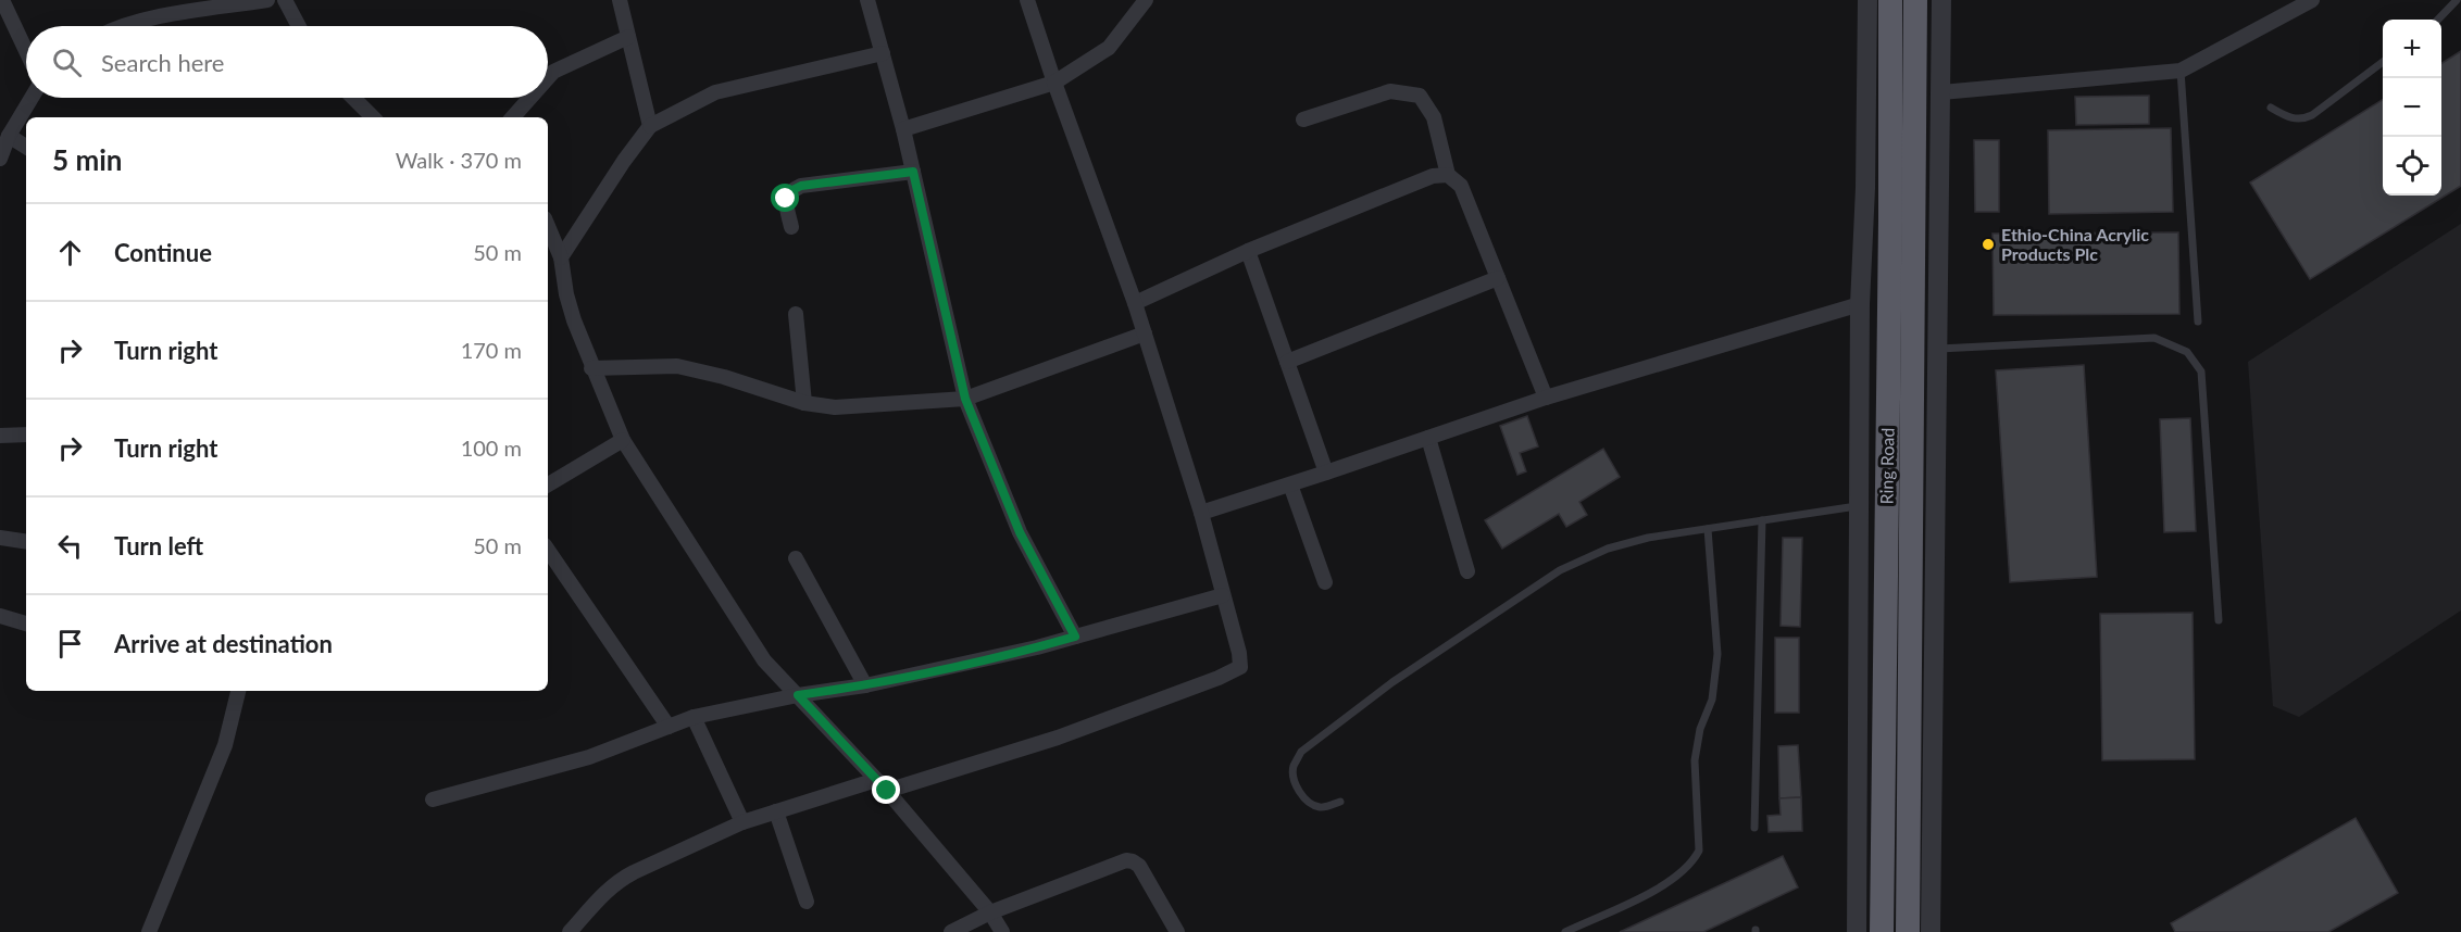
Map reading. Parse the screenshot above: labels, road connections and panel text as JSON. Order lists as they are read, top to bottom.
{
  "streets": {
    "highway": ["Ring Road"]
  },
  "places": ["Ethio-China Acrylic Products Plc"],
  "page": {
    "map_buttons": ["+", "−"],
    "search": "Search here",
    "heading": ["5 min", "Walk · 370 m"],
    "list": [
      ["Continue", "50 m"],
      ["Turn right", "170 m"],
      ["Turn right", "100 m"],
      ["Turn left", "50 m"],
      "Arrive at destination"
    ]
  }
}
